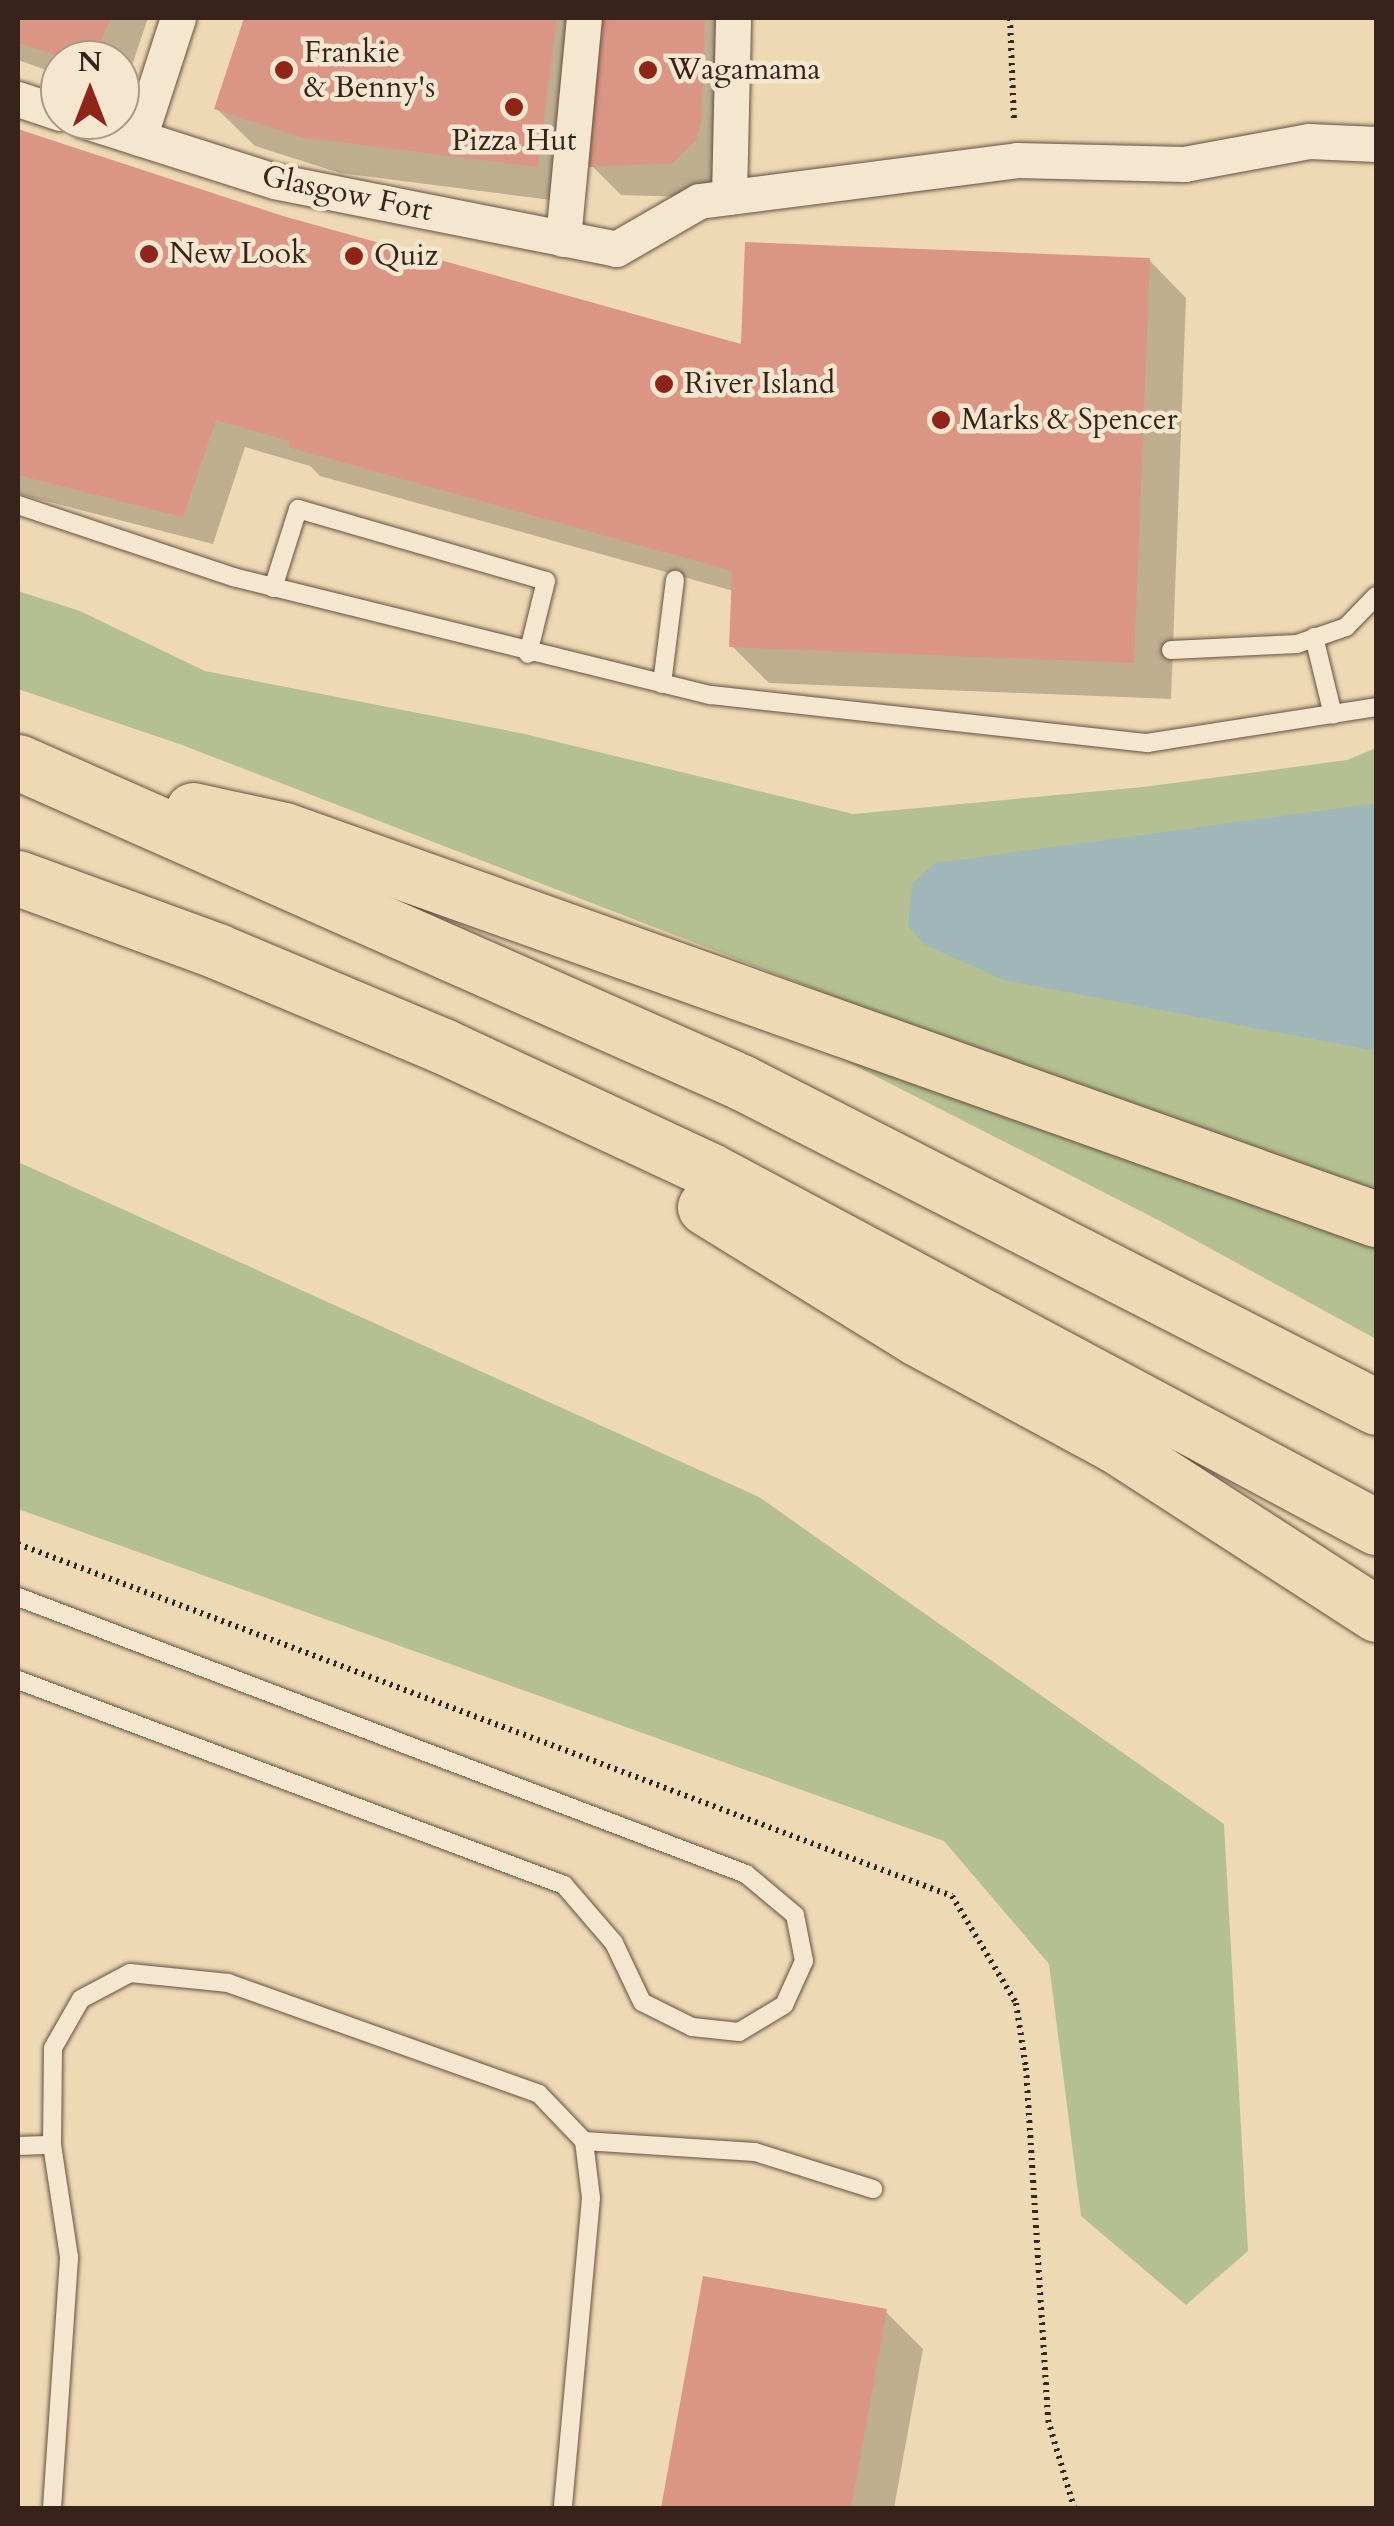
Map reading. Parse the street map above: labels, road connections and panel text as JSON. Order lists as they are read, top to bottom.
{
  "streets": {
    "street": ["Glasgow Fort"]
  },
  "places": [
    "Frankie & Benny's",
    "Wagamama",
    "Pizza Hut",
    "New Look",
    "Quiz",
    "River Island",
    "Marks & Spencer"
  ],
  "north": "top"
}
